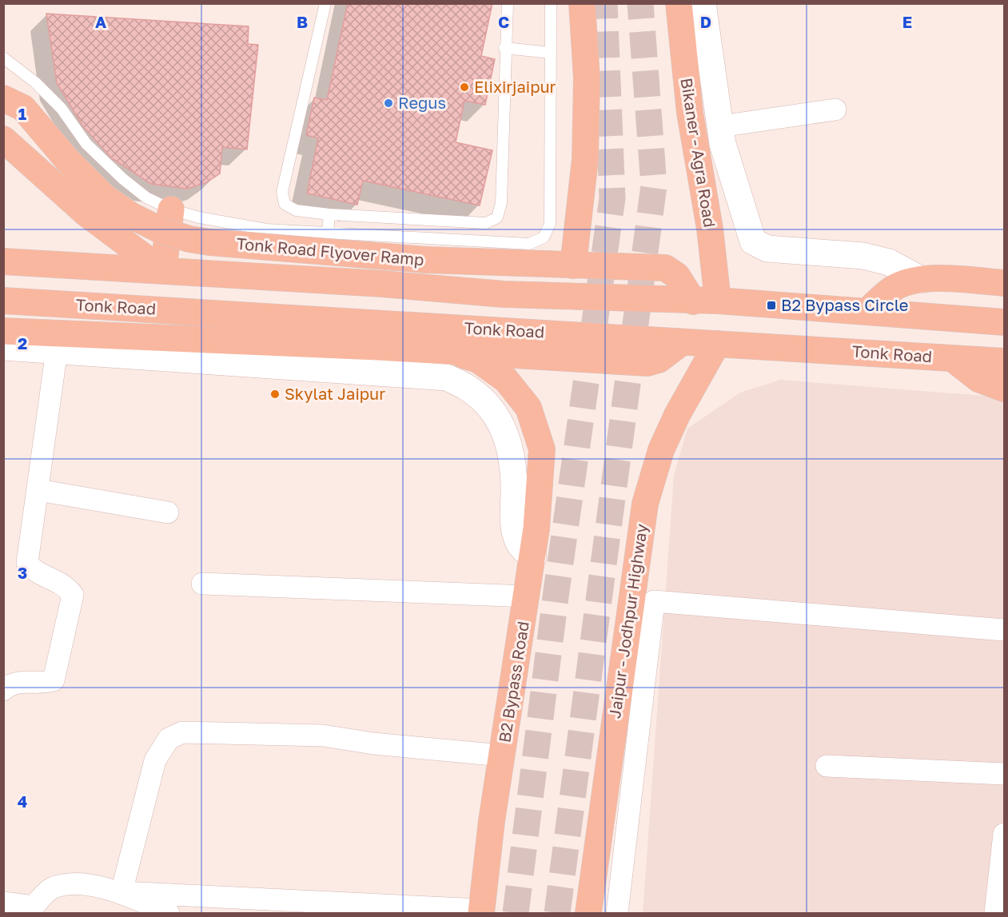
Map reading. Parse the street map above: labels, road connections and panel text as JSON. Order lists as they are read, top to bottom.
{
  "streets": {
    "main road": [
      "Bikaner - Agra Road",
      "Tonk Road Flyover Ramp",
      "Tonk Road",
      "Jaipur - Jodhpur Highway",
      "B2 Bypass Road"
    ]
  },
  "crossings": [
    ["Bikaner - Agra Road", "Tonk Road Flyover Ramp"],
    ["Tonk Road", "Jaipur - Jodhpur Highway"]
  ],
  "places": {
    "other": ["Elixirjaipur", "Regus", "Skylat Jaipur"],
    "transit": ["B2 Bypass Circle"]
  },
  "grid": {
    "columns": [
      "A",
      "B",
      "C",
      "D",
      "E"
    ],
    "rows": [
      "1",
      "2",
      "3",
      "4"
    ]
  }
}
